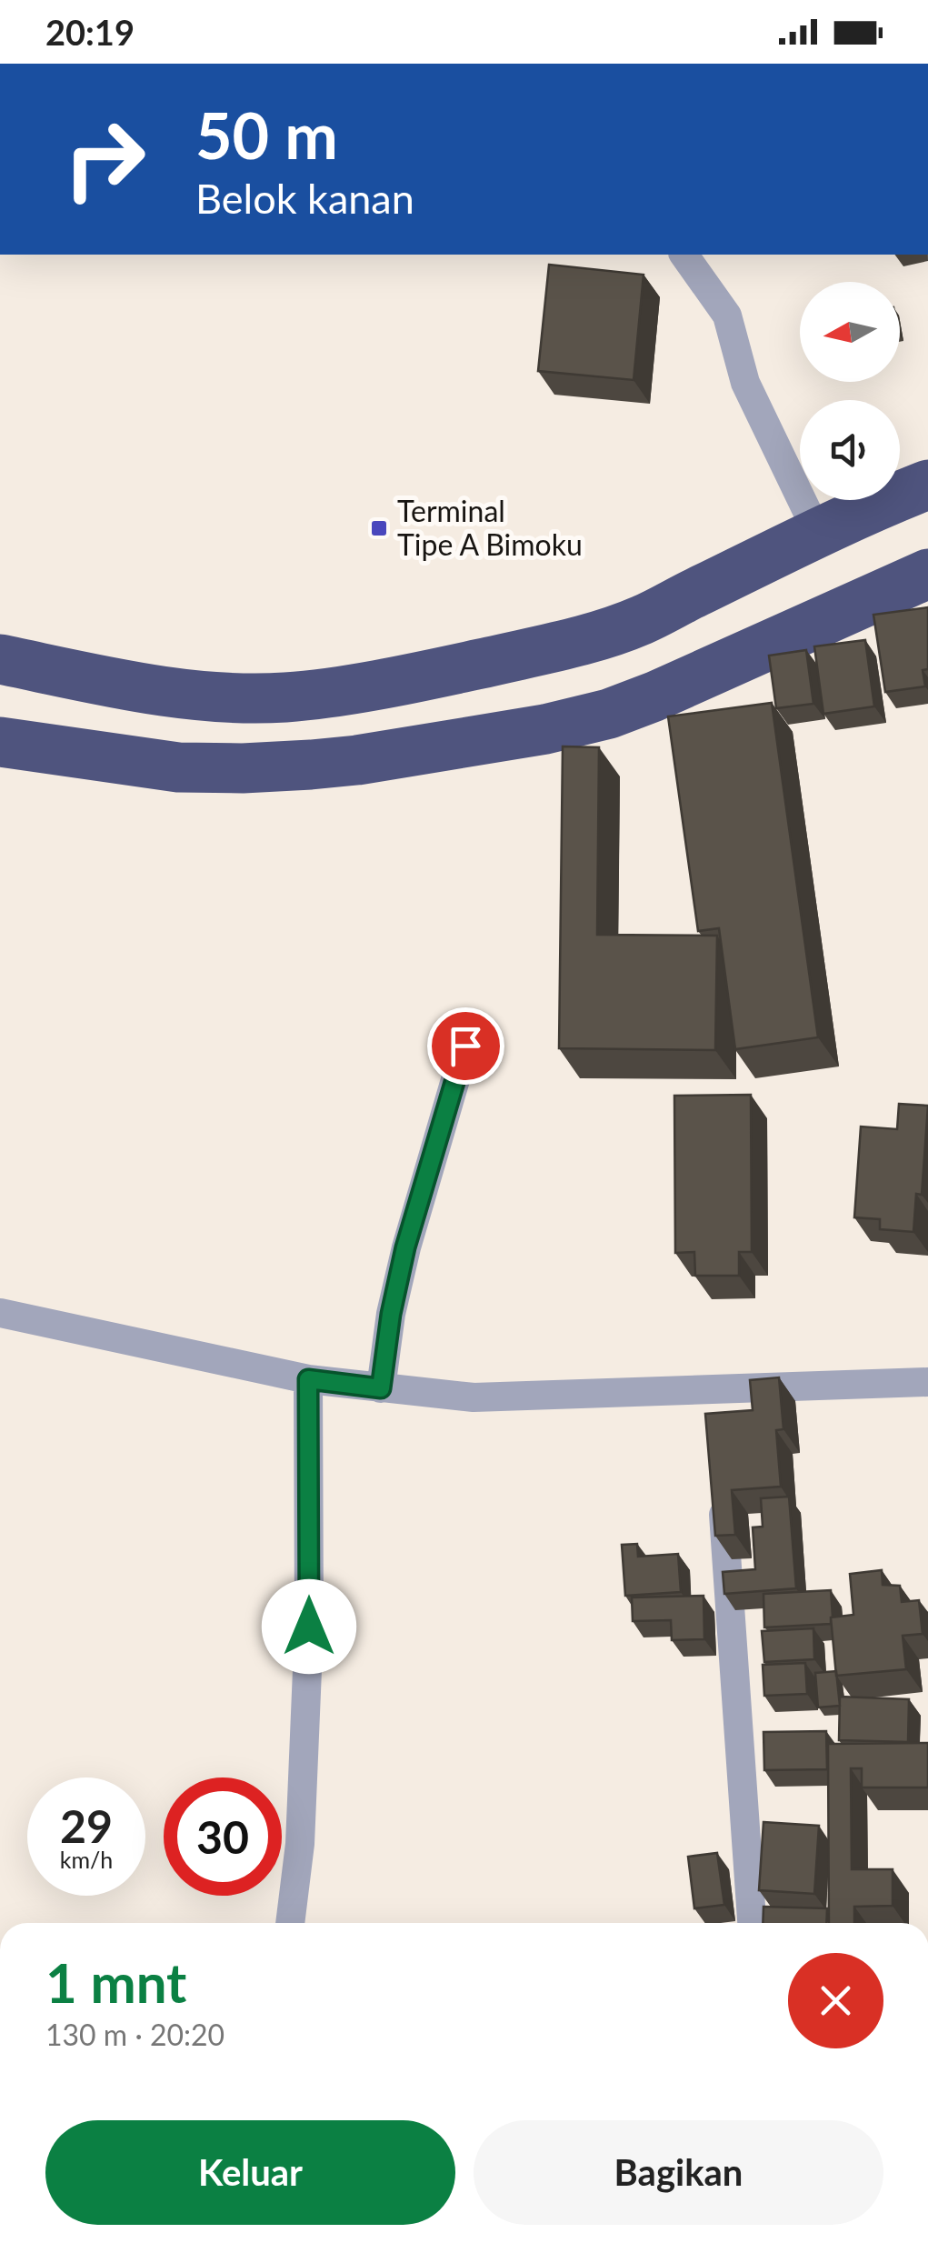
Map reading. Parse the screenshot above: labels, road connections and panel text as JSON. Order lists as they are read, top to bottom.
{
  "places": {
    "transit": ["Terminal Tipe A Bimoku"]
  },
  "north": "left",
  "page": {
    "status": "20:19",
    "turn": ["50 m", "Belok kanan"],
    "speed": "29 km/h",
    "limit": "30",
    "heading": ["1 mnt", "130 m · 20:20"],
    "buttons": ["Keluar", "Bagikan"]
  }
}
